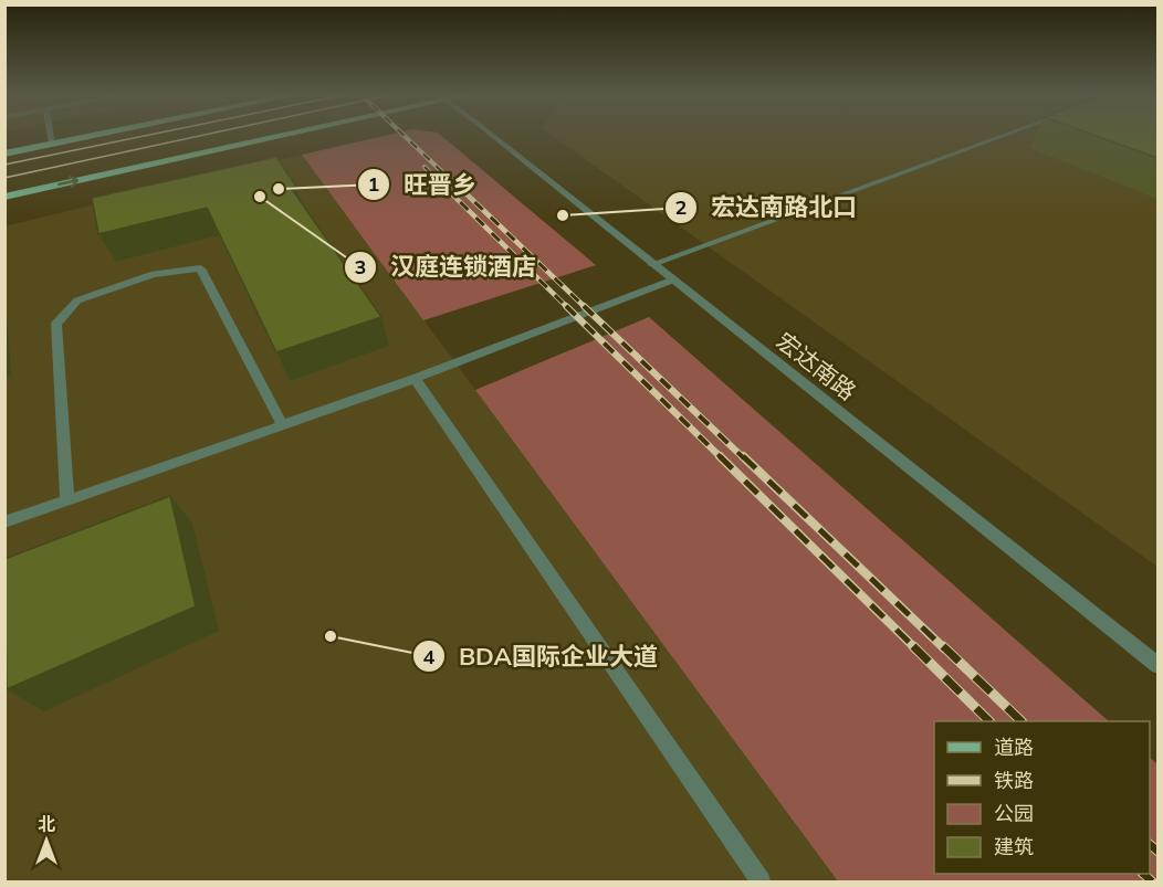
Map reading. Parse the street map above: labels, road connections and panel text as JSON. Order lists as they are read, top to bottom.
{
  "streets": {
    "street": ["宏达南路"]
  },
  "places": [
    "旺晋乡",
    "汉庭连锁酒店",
    "宏达南路北口",
    "BDA国际企业大道"
  ],
  "legend": [
    "道路",
    "铁路",
    "公园",
    "建筑"
  ],
  "north": "top"
}
